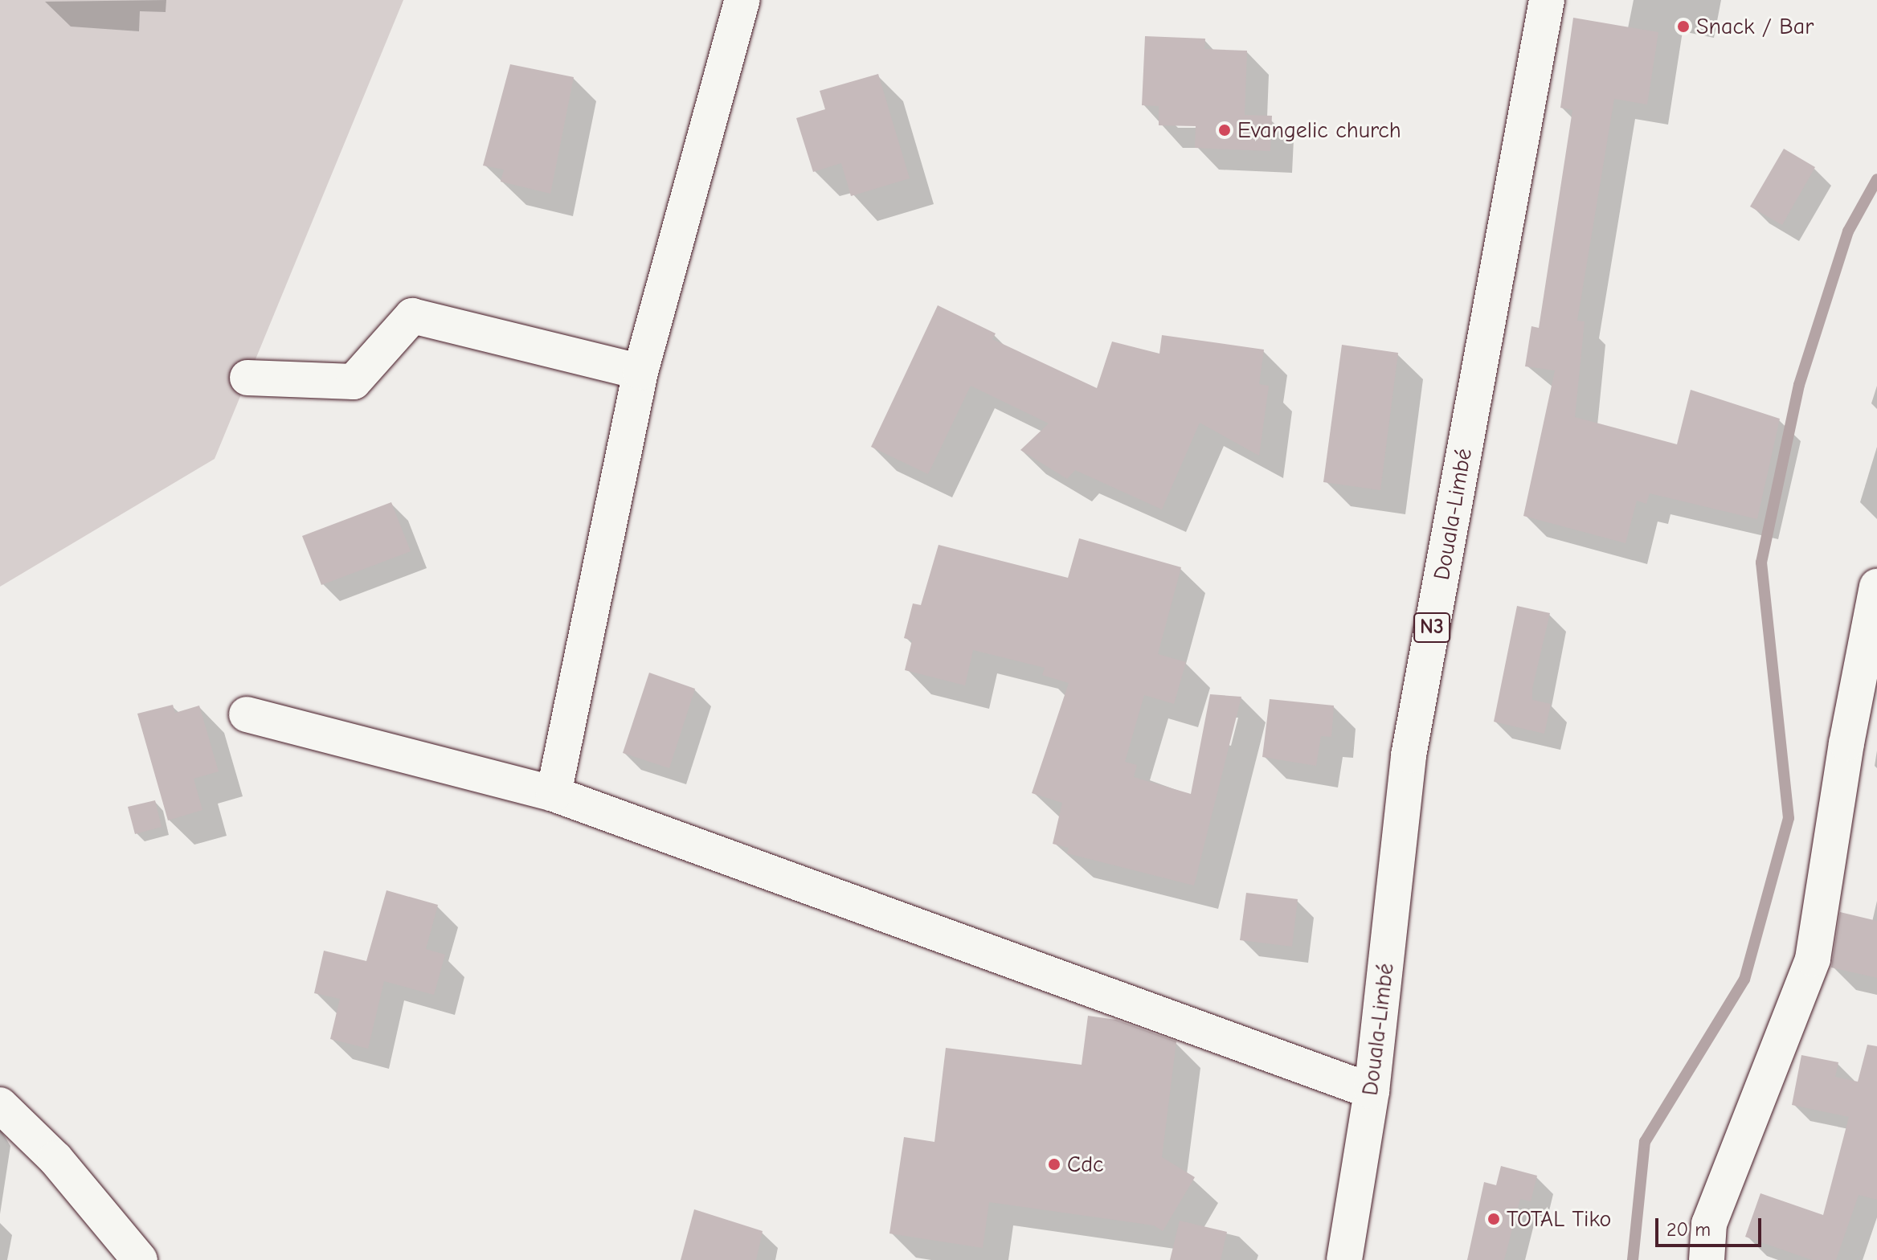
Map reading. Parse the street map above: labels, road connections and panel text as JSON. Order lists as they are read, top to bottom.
{
  "streets": {
    "main road": ["Douala-Limbé", "N3"]
  },
  "places": [
    "Snack / Bar",
    "Evangelic church",
    "Cdc",
    "TOTAL Tiko"
  ],
  "scale_bar": "20 m"
}
